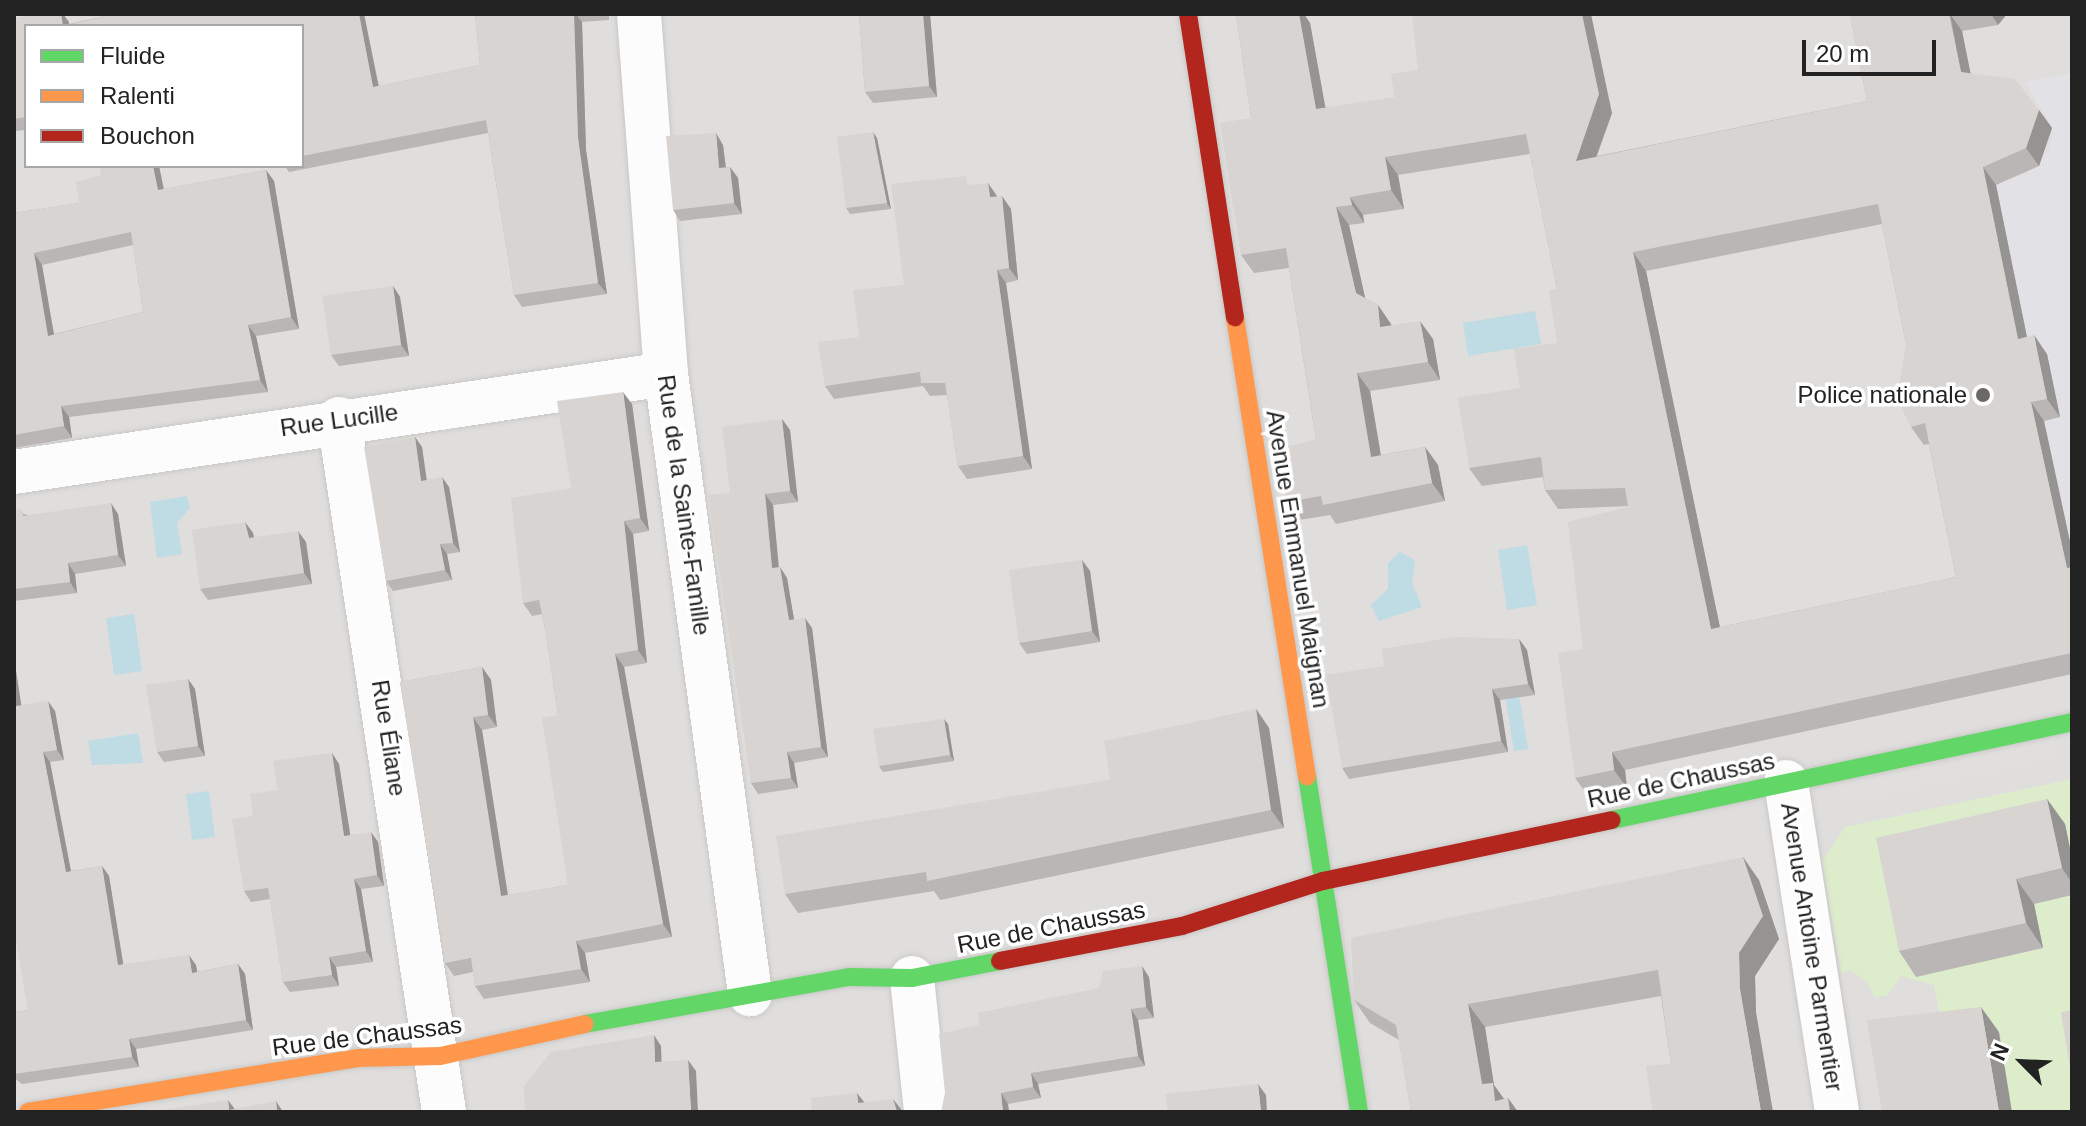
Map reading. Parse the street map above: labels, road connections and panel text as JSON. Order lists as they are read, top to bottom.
{
  "streets": {
    "street": [
      "Rue Lucille",
      "Rue de la Sainte-Famille",
      "Avenue Emmanuel Maignan",
      "Rue Éliane",
      "Rue de Chaussas",
      "Avenue Antoine Parmentier"
    ]
  },
  "crossings": [
    ["Rue Lucille", "Rue de la Sainte-Famille"],
    ["Rue Lucille", "Rue Éliane"],
    ["Rue de la Sainte-Famille", "Rue de Chaussas"],
    ["Avenue Emmanuel Maignan", "Rue de Chaussas"],
    ["Rue Éliane", "Rue de Chaussas"],
    ["Rue de Chaussas", "Avenue Antoine Parmentier"]
  ],
  "places": ["Police nationale"],
  "legend": ["Fluide", "Ralenti", "Bouchon"],
  "scale_bar": "20 m",
  "north": "top left"
}
